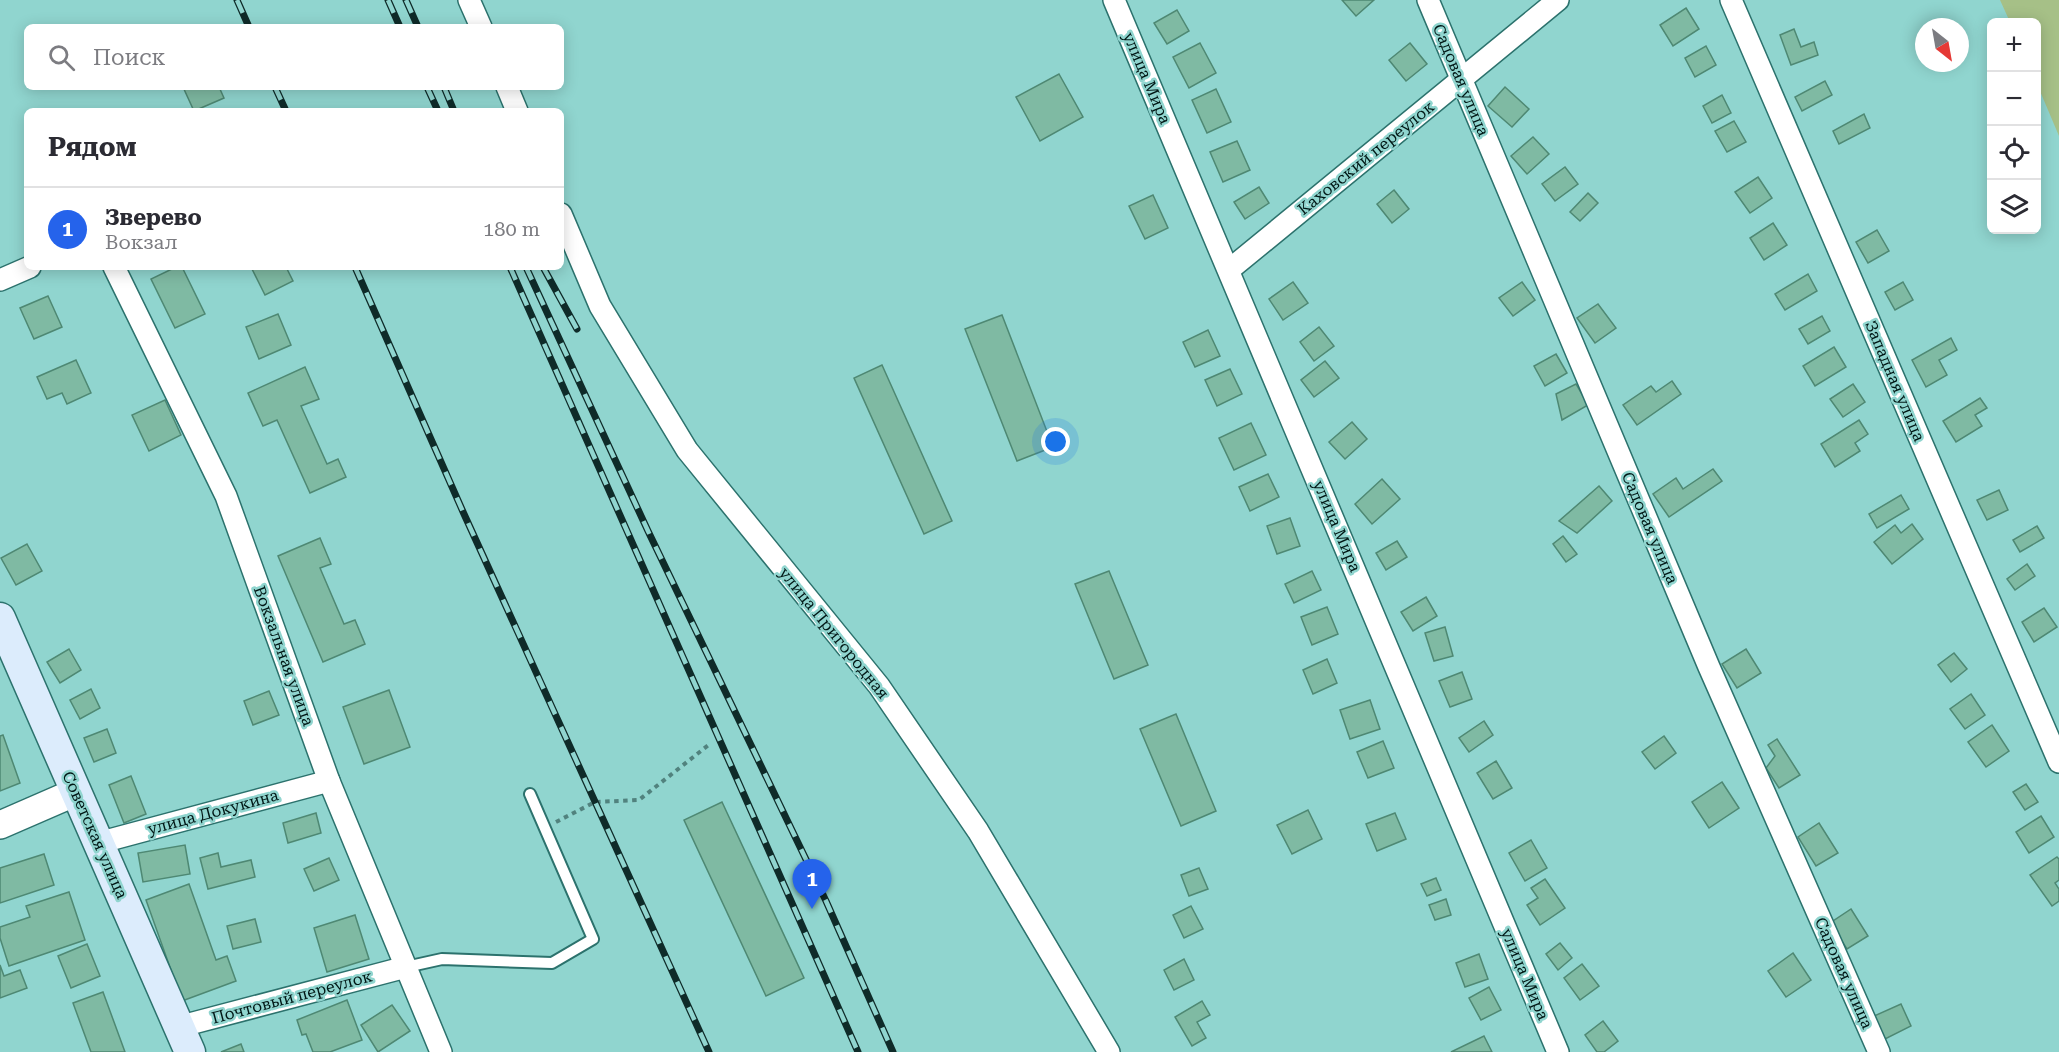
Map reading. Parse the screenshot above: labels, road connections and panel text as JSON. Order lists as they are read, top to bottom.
{
  "streets": {
    "main road": ["Советская улица"],
    "street": [
      "улица Мира",
      "Садовая улица",
      "Каховский переулок",
      "Западная улица",
      "улица Пригородная",
      "Вокзальная улица",
      "улица Докукина",
      "Почтовый переулок"
    ]
  },
  "crossings": [
    ["улица Мира", "Каховский переулок"],
    ["Садовая улица", "Каховский переулок"],
    ["Вокзальная улица", "улица Докукина"],
    ["Вокзальная улица", "Почтовый переулок"],
    ["улица Докукина", "Советская улица"],
    ["Советская улица", "Почтовый переулок"]
  ],
  "north": "bottom right",
  "page": {
    "map_buttons": ["+", "−"],
    "search": "Поиск",
    "heading": "Рядом",
    "list": [
      {
        "mark": "1",
        "name": "Зверево",
        "note": "Вокзал",
        "value": "180 m"
      }
    ],
    "pins": "1"
  }
}
